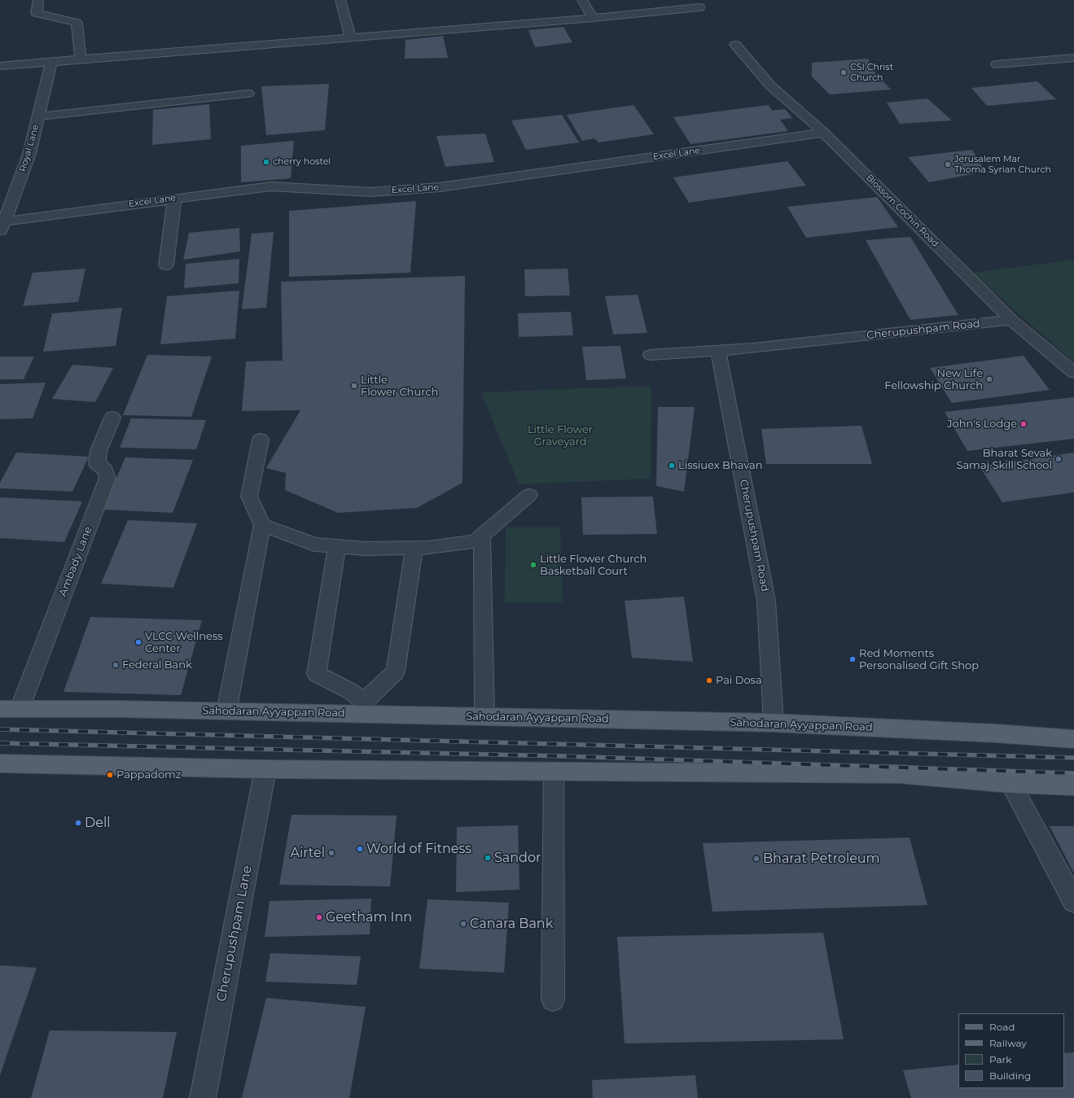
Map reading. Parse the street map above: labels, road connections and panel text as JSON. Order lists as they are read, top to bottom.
{
  "streets": {
    "main road": ["Sahodaran Ayyappan Road"],
    "street": [
      "Royal Lane",
      "Excel Lane",
      "Blossom Cochin Road",
      "Cherupushpam Road",
      "Ambady Lane",
      "Cherupushpam Lane"
    ]
  },
  "crossings": [
    ["Royal Lane", "Excel Lane"],
    ["Excel Lane", "Blossom Cochin Road"],
    ["Blossom Cochin Road", "Cherupushpam Road"],
    ["Cherupushpam Road", "Sahodaran Ayyappan Road"],
    ["Ambady Lane", "Sahodaran Ayyappan Road"]
  ],
  "parks": ["Little Flower Graveyard"],
  "places": [
    "CSI Christ Church",
    "cherry hostel",
    "Jerusalem Mar Thoma Syrian Church",
    "New Life Fellowship Church",
    "Little Flower Church",
    "John's Lodge",
    "Bharat Sevak Samaj Skill School",
    "Lissiuex Bhavan",
    "Little Flower Church Basketball Court",
    "VLCC Wellness Center",
    "Red Moments Personalised Gift Shop",
    "Federal Bank",
    "Pai Dosa",
    "Pappadomz",
    "Dell",
    "World of Fitness",
    "Airtel",
    "Sandor",
    "Bharat Petroleum",
    "Geetham Inn",
    "Canara Bank"
  ],
  "legend": [
    "Road",
    "Railway",
    "Park",
    "Building"
  ]
}
